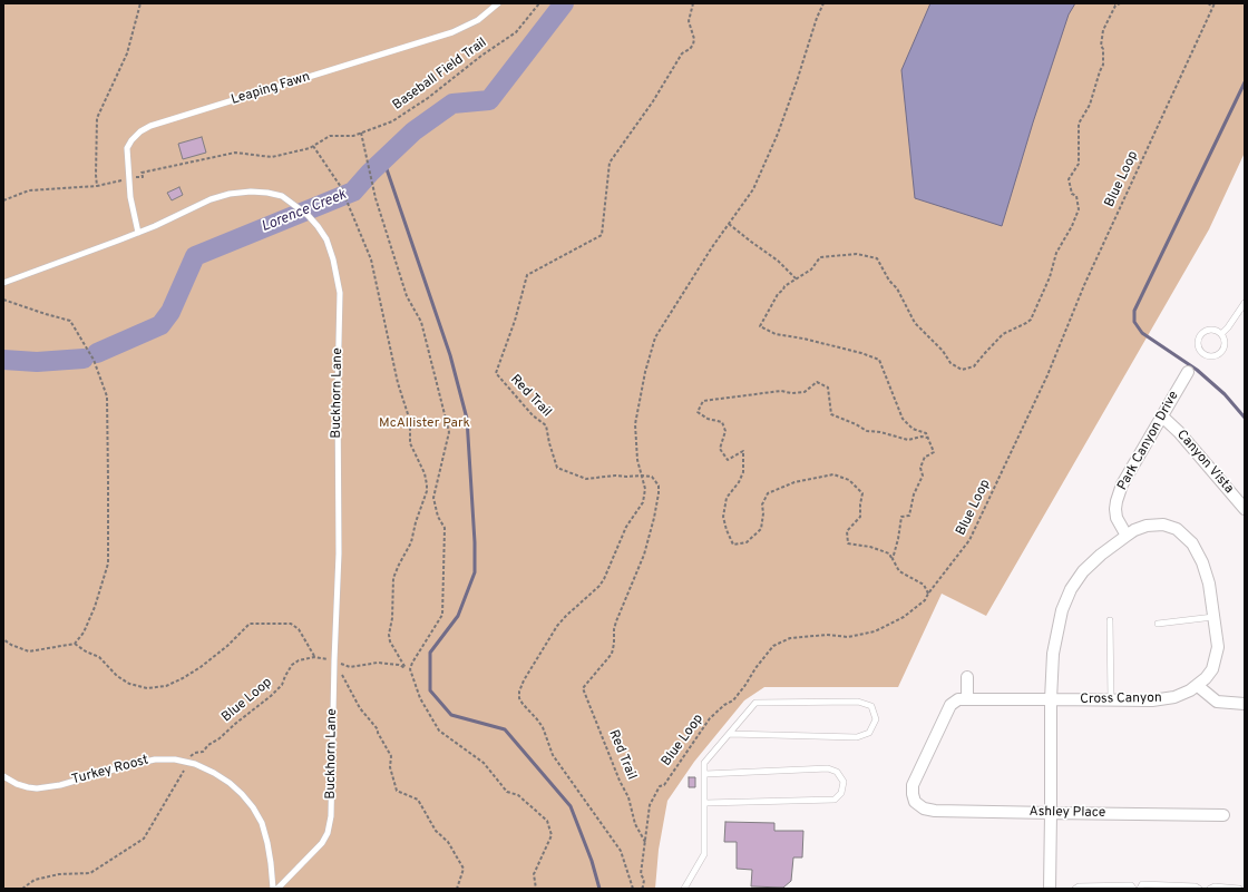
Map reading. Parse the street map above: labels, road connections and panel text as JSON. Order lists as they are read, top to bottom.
{
  "streets": {
    "street": [
      "Park Canyon Drive",
      "Canyon Vista",
      "Cross Canyon",
      "Ashley Place"
    ],
    "lane": ["Leaping Fawn", "Buckhorn Lane", "Turkey Roost"],
    "path": ["Baseball Field Trail", "Blue Loop", "Red Trail"]
  },
  "crossings": [
    ["Leaping Fawn", "Buckhorn Lane"],
    ["Blue Loop", "Buckhorn Lane"],
    ["Blue Loop", "Red Trail"],
    ["Park Canyon Drive", "Canyon Vista"],
    ["Park Canyon Drive", "Cross Canyon"],
    ["Cross Canyon", "Ashley Place"]
  ],
  "water": ["Lorence Creek"],
  "parks": ["McAllister Park"]
}
